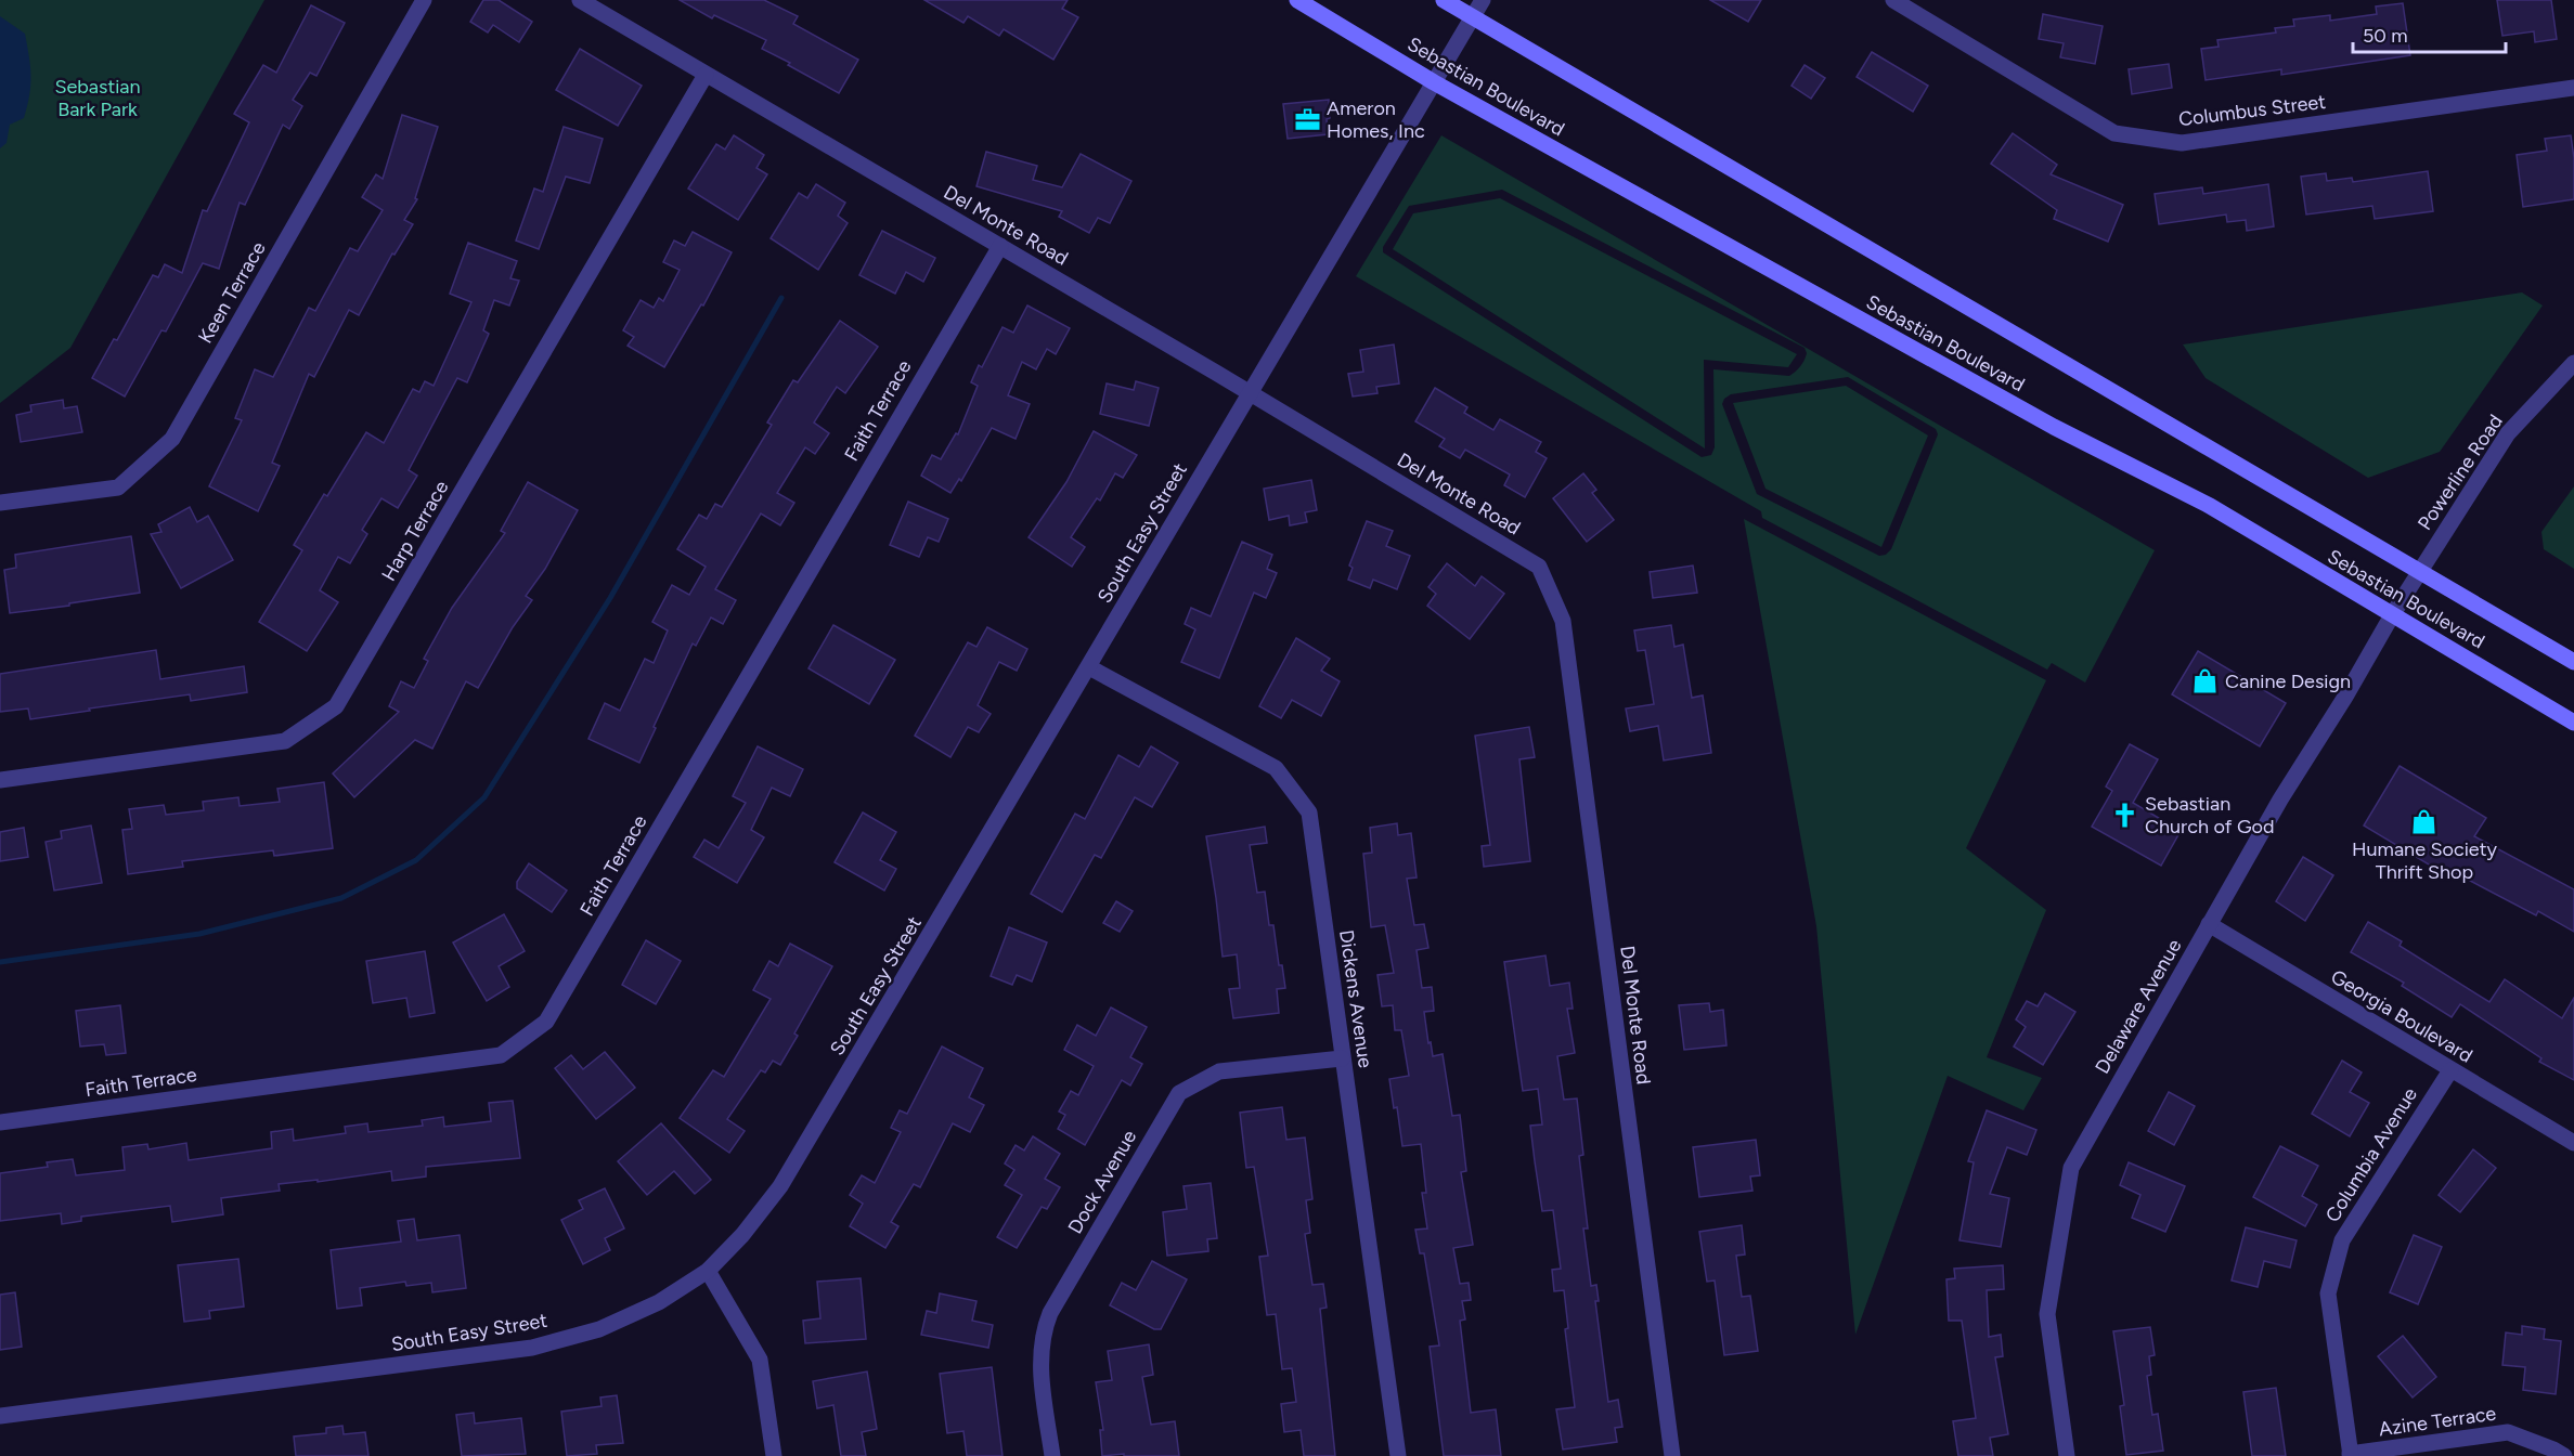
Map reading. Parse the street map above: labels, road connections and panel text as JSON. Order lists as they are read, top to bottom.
{
  "streets": {
    "main road": ["Sebastian Boulevard"],
    "street": [
      "Columbus Street",
      "Del Monte Road",
      "Keen Terrace",
      "Faith Terrace",
      "Powerline Road",
      "Harp Terrace",
      "South Easy Street",
      "Dickens Avenue",
      "Delaware Avenue",
      "Georgia Boulevard",
      "Columbia Avenue",
      "Dock Avenue",
      "Azine Terrace"
    ]
  },
  "crossings": [
    ["Sebastian Boulevard", "Powerline Road"],
    ["Sebastian Boulevard", "South Easy Street"],
    ["Sebastian Boulevard", "Delaware Avenue"],
    ["Del Monte Road", "Faith Terrace"],
    ["Del Monte Road", "Harp Terrace"],
    ["Del Monte Road", "South Easy Street"],
    ["Powerline Road", "Delaware Avenue"],
    ["South Easy Street", "Dickens Avenue"],
    ["Dickens Avenue", "Dock Avenue"],
    ["Delaware Avenue", "Georgia Boulevard"],
    ["Georgia Boulevard", "Columbia Avenue"],
    ["Columbia Avenue", "Azine Terrace"]
  ],
  "parks": ["Sebastian Bark Park"],
  "places": {
    "office": ["Ameron Homes, Inc"],
    "shop": ["Canine Design", "Humane Society Thrift Shop"],
    "church": ["Sebastian Church of God"]
  },
  "scale_bar": "50 m"
}
